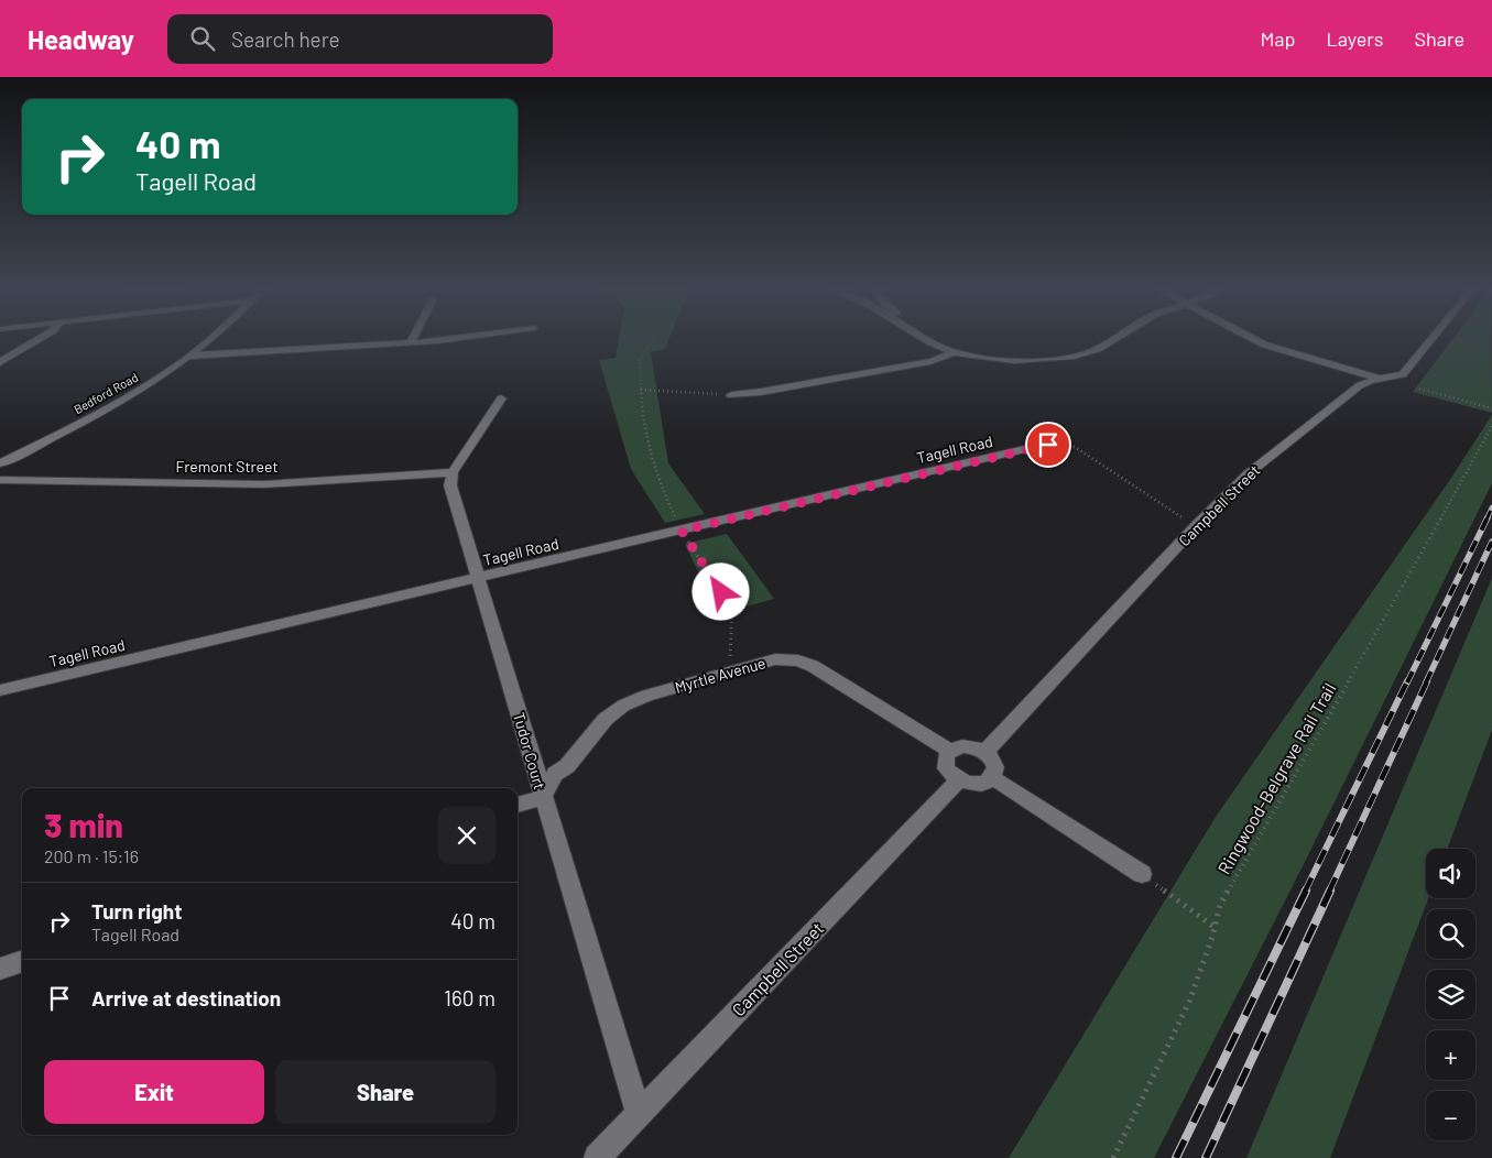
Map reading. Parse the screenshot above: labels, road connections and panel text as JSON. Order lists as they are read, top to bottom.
{
  "streets": {
    "street": [
      "Bedford Road",
      "Tagell Road",
      "Fremont Street",
      "Campbell Street",
      "Myrtle Avenue",
      "Tudor Court"
    ],
    "path": ["Ringwood-Belgrave Rail Trail"]
  },
  "crossings": [
    ["Tagell Road", "Tudor Court"],
    ["Fremont Street", "Tudor Court"],
    ["Campbell Street", "Myrtle Avenue"],
    ["Campbell Street", "Tudor Court"],
    ["Myrtle Avenue", "Tudor Court"]
  ],
  "page": {
    "header": "Headway",
    "search": "Search here",
    "nav": ["Map", "Layers", "Share"],
    "turn": ["40 m", "Tagell Road"],
    "heading": ["3 min", "200 m · 15:16"],
    "map_buttons": ["+", "−"],
    "list": [
      {
        "name": "Turn right",
        "note": "Tagell Road",
        "value": "40 m"
      },
      {
        "name": "Arrive at destination",
        "value": "160 m"
      }
    ],
    "buttons": ["Exit", "Share"]
  }
}
